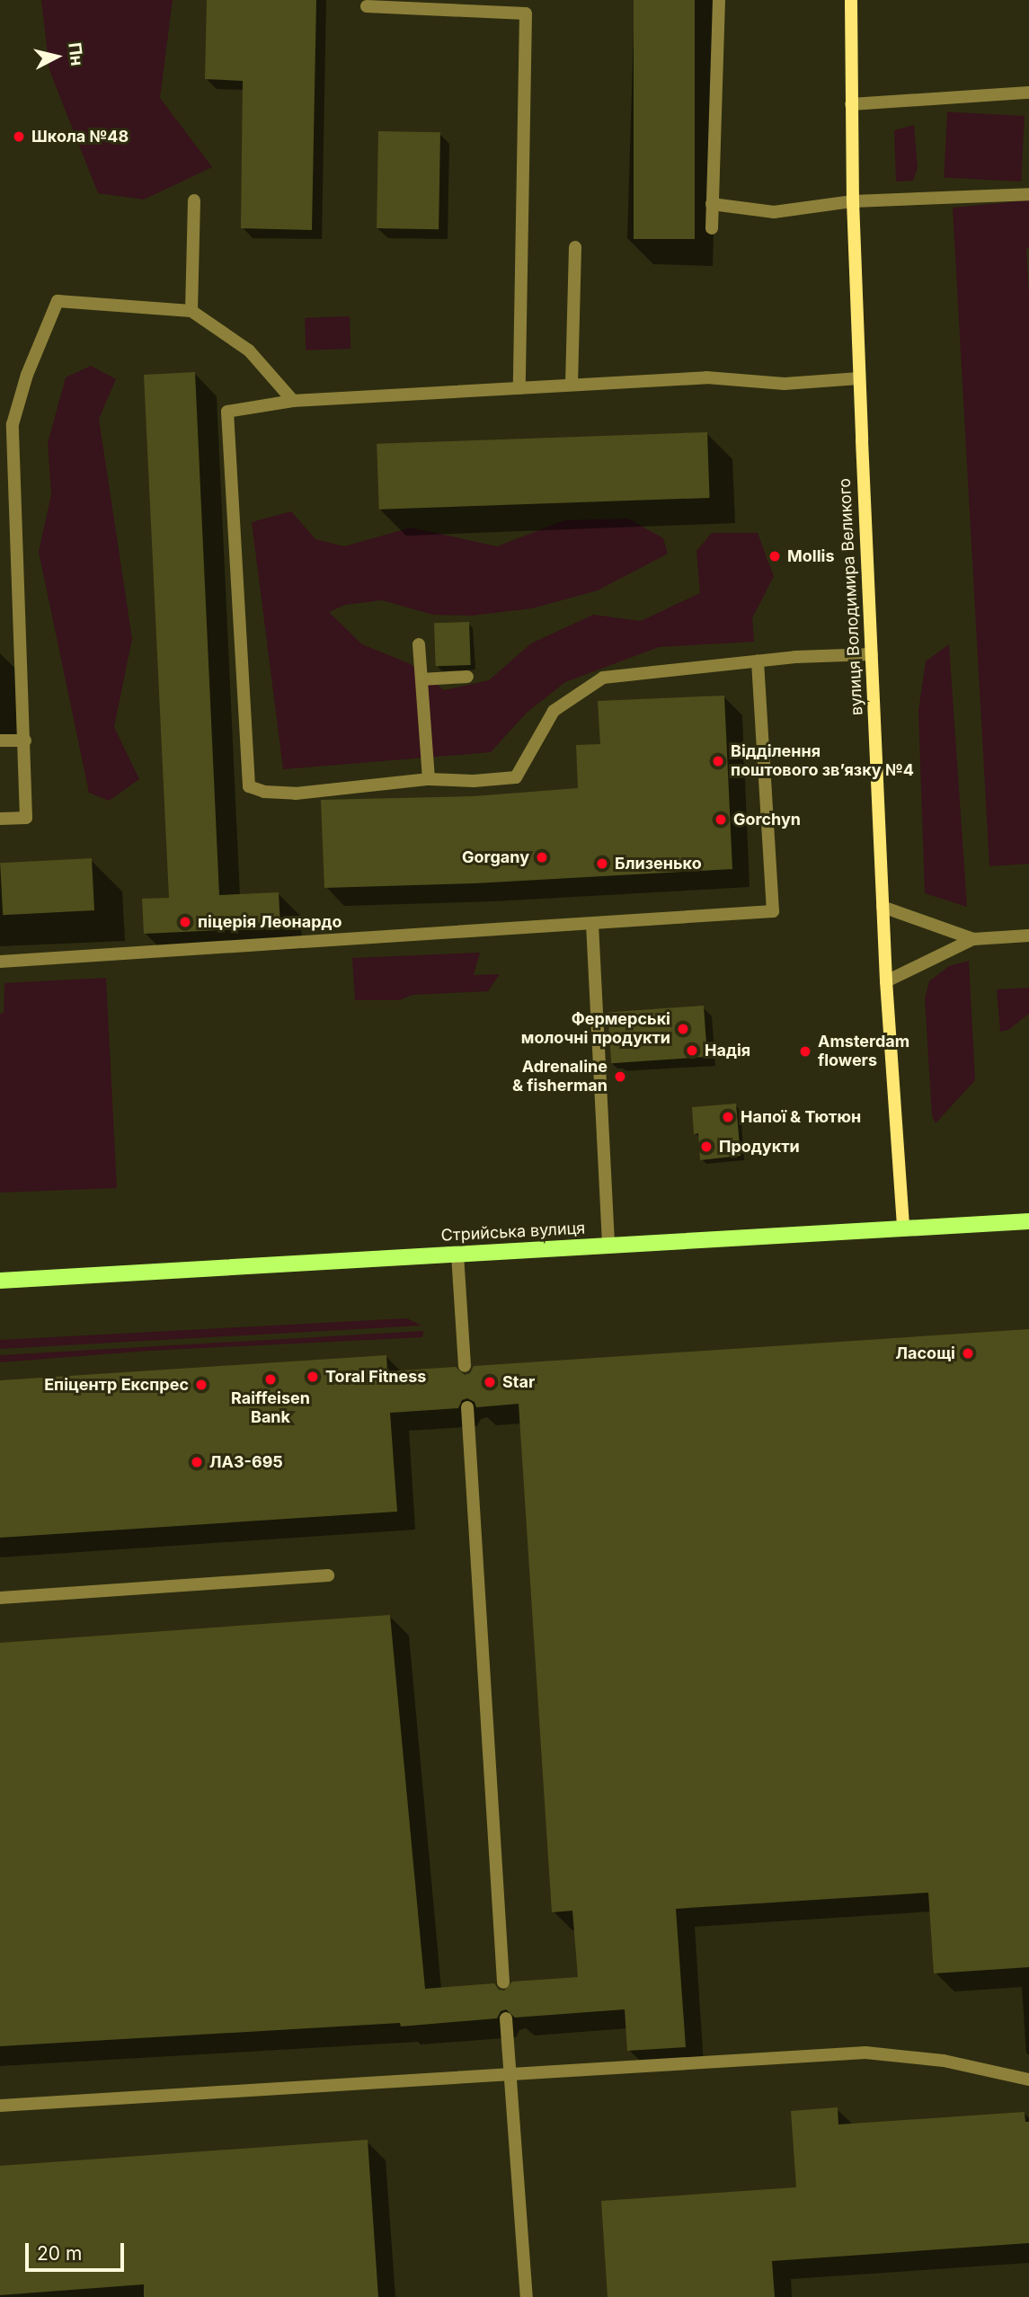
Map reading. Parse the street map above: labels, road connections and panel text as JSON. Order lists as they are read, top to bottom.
{
  "streets": {
    "main road": ["вулиця Володимира Великого", "Стрийська вулиця"]
  },
  "crossings": [
    ["вулиця Володимира Великого", "Стрийська вулиця"]
  ],
  "places": [
    "Школа №48",
    "Mollis",
    "Відділення поштового зв’язку №4",
    "Gorchyn",
    "Gorgany",
    "Близенько",
    "піцерія Леонардо",
    "Фермерські молочні продукти",
    "Надія",
    "Amsterdam flowers",
    "Adrenaline & fisherman",
    "Напої & Тютюн",
    "Продукти",
    "Ласощі",
    "Toral Fitness",
    "Raiffeisen Bank",
    "Star",
    "Епіцентр Експрес",
    "ЛАЗ-695"
  ],
  "scale_bar": "20 m",
  "north": "right"
}
